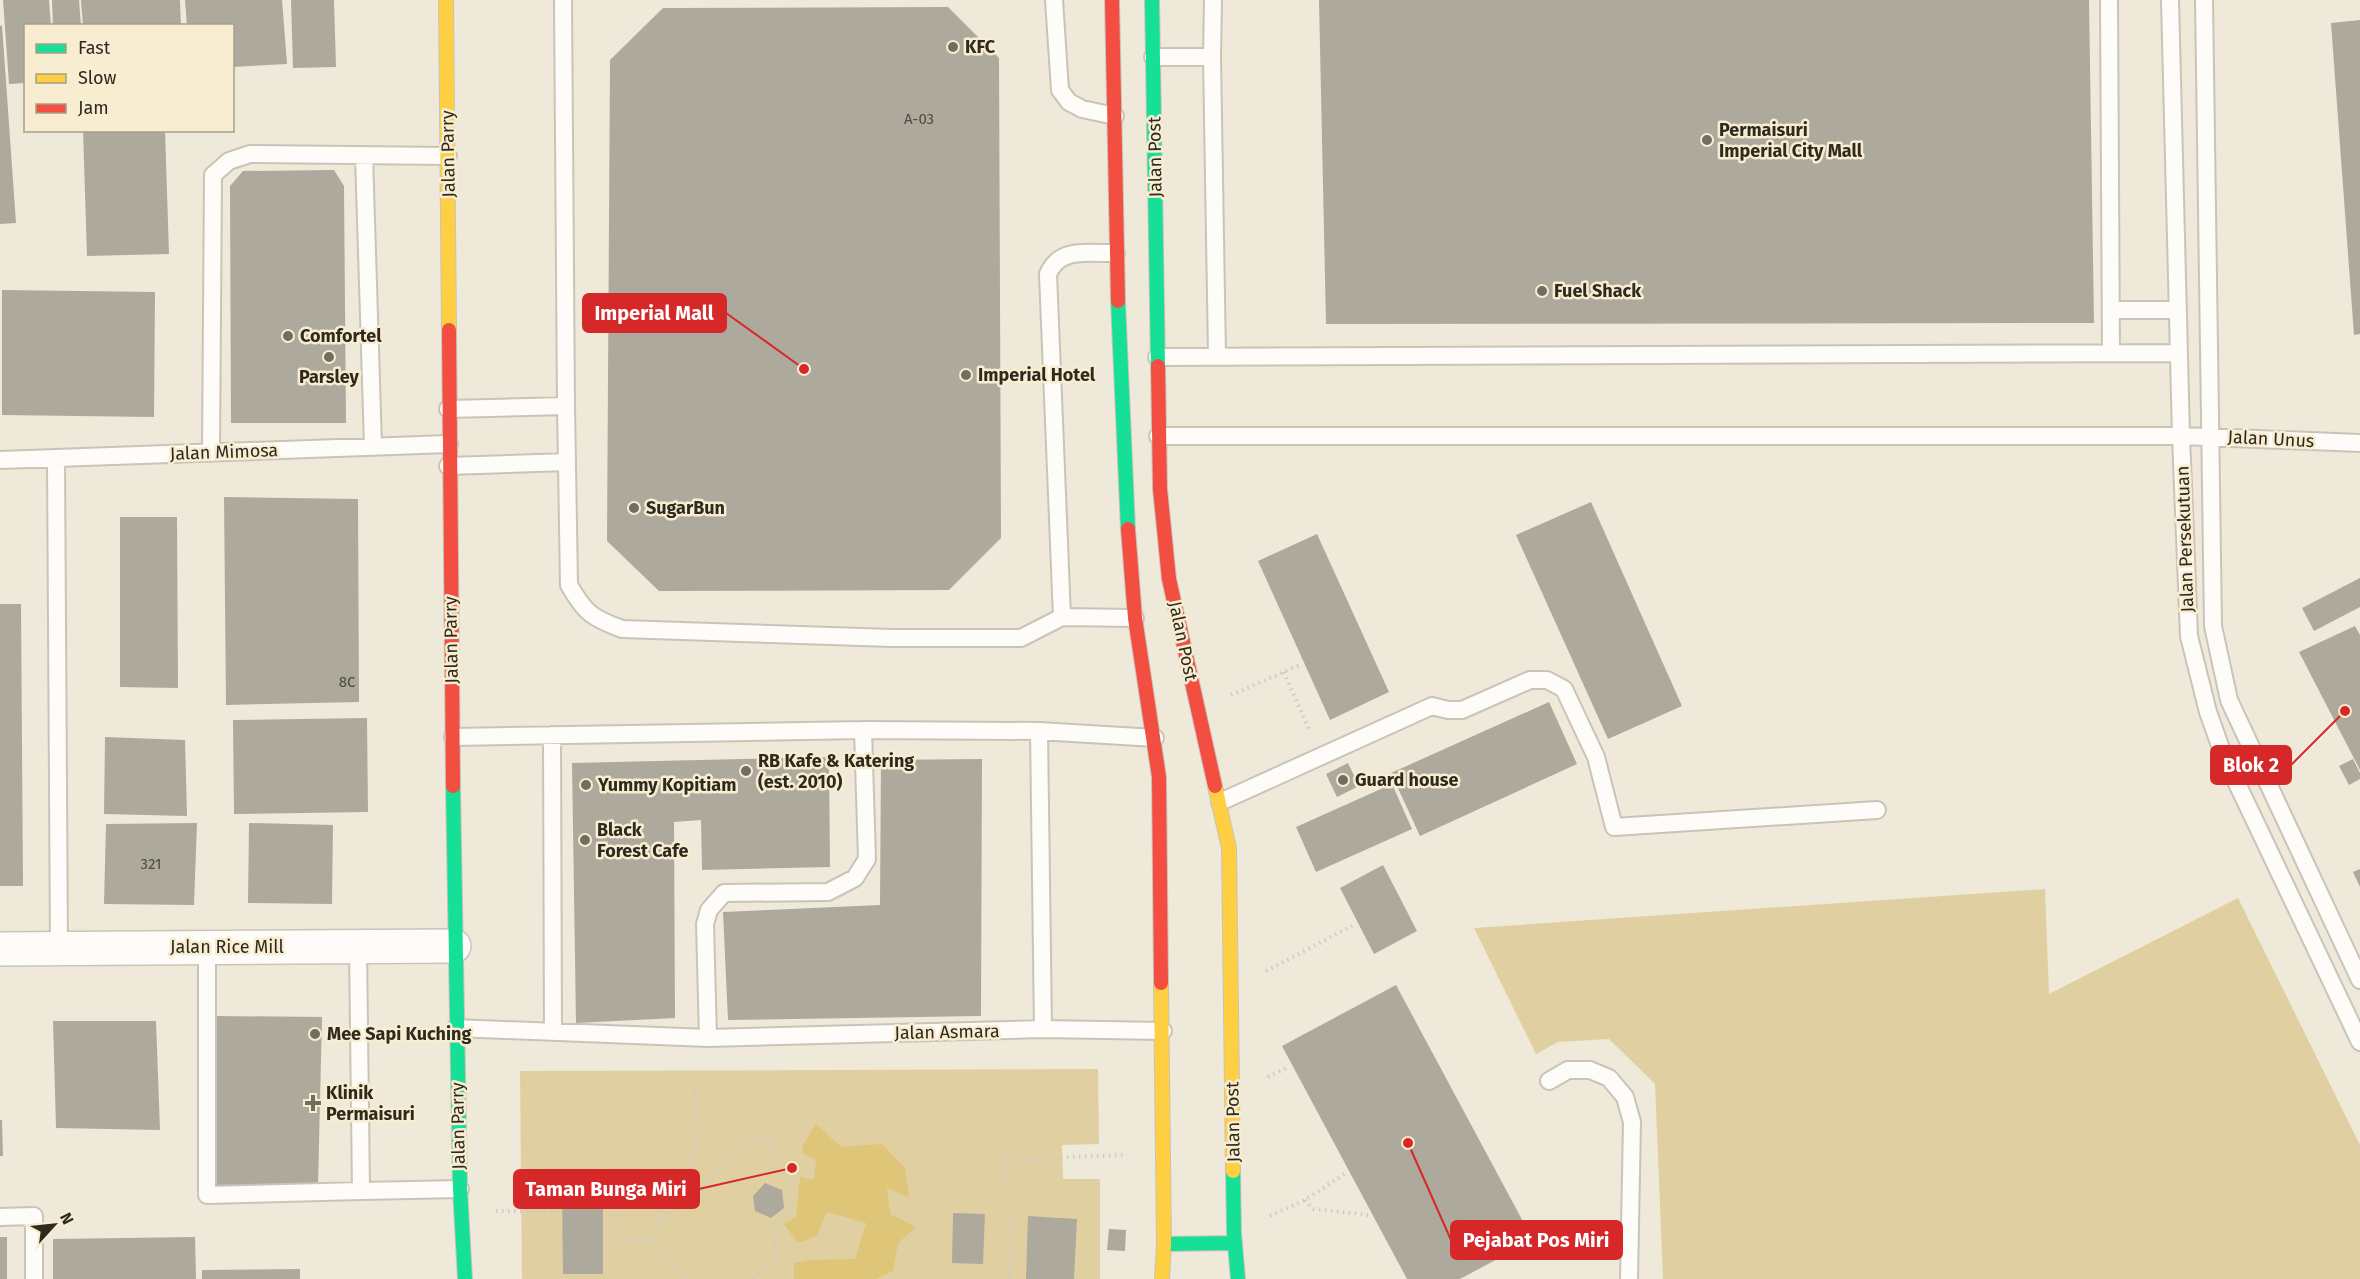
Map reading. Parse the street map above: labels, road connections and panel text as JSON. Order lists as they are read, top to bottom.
{
  "streets": {
    "street": ["Jalan Parry", "Jalan Post", "Jalan Rice Mill"],
    "lane": [
      "Jalan Unus",
      "Jalan Mimosa",
      "Jalan Persekutuan",
      "Jalan Asmara"
    ]
  },
  "crossings": [
    ["Jalan Parry", "Jalan Mimosa"],
    ["Jalan Parry", "Jalan Rice Mill"],
    ["Jalan Parry", "Jalan Asmara"],
    ["Jalan Post", "Jalan Unus"],
    ["Jalan Unus", "Jalan Persekutuan"]
  ],
  "places": {
    "other": [
      "KFC",
      "Permaisuri Imperial City Mall",
      "Fuel Shack",
      "Comfortel",
      "Parsley",
      "Imperial Mall",
      "Imperial Hotel",
      "SugarBun",
      "Blok 2",
      "RB Kafe & Katering (est. 2010)",
      "Guard house",
      "Yummy Kopitiam",
      "Black Forest Cafe",
      "Mee Sapi Kuching",
      "Pejabat Pos Miri",
      "Taman Bunga Miri"
    ],
    "health": ["Klinik Permaisuri"]
  },
  "house_numbers": ["A-03", "8C", "321"],
  "legend": ["Fast", "Slow", "Jam"],
  "north": "top right"
}
